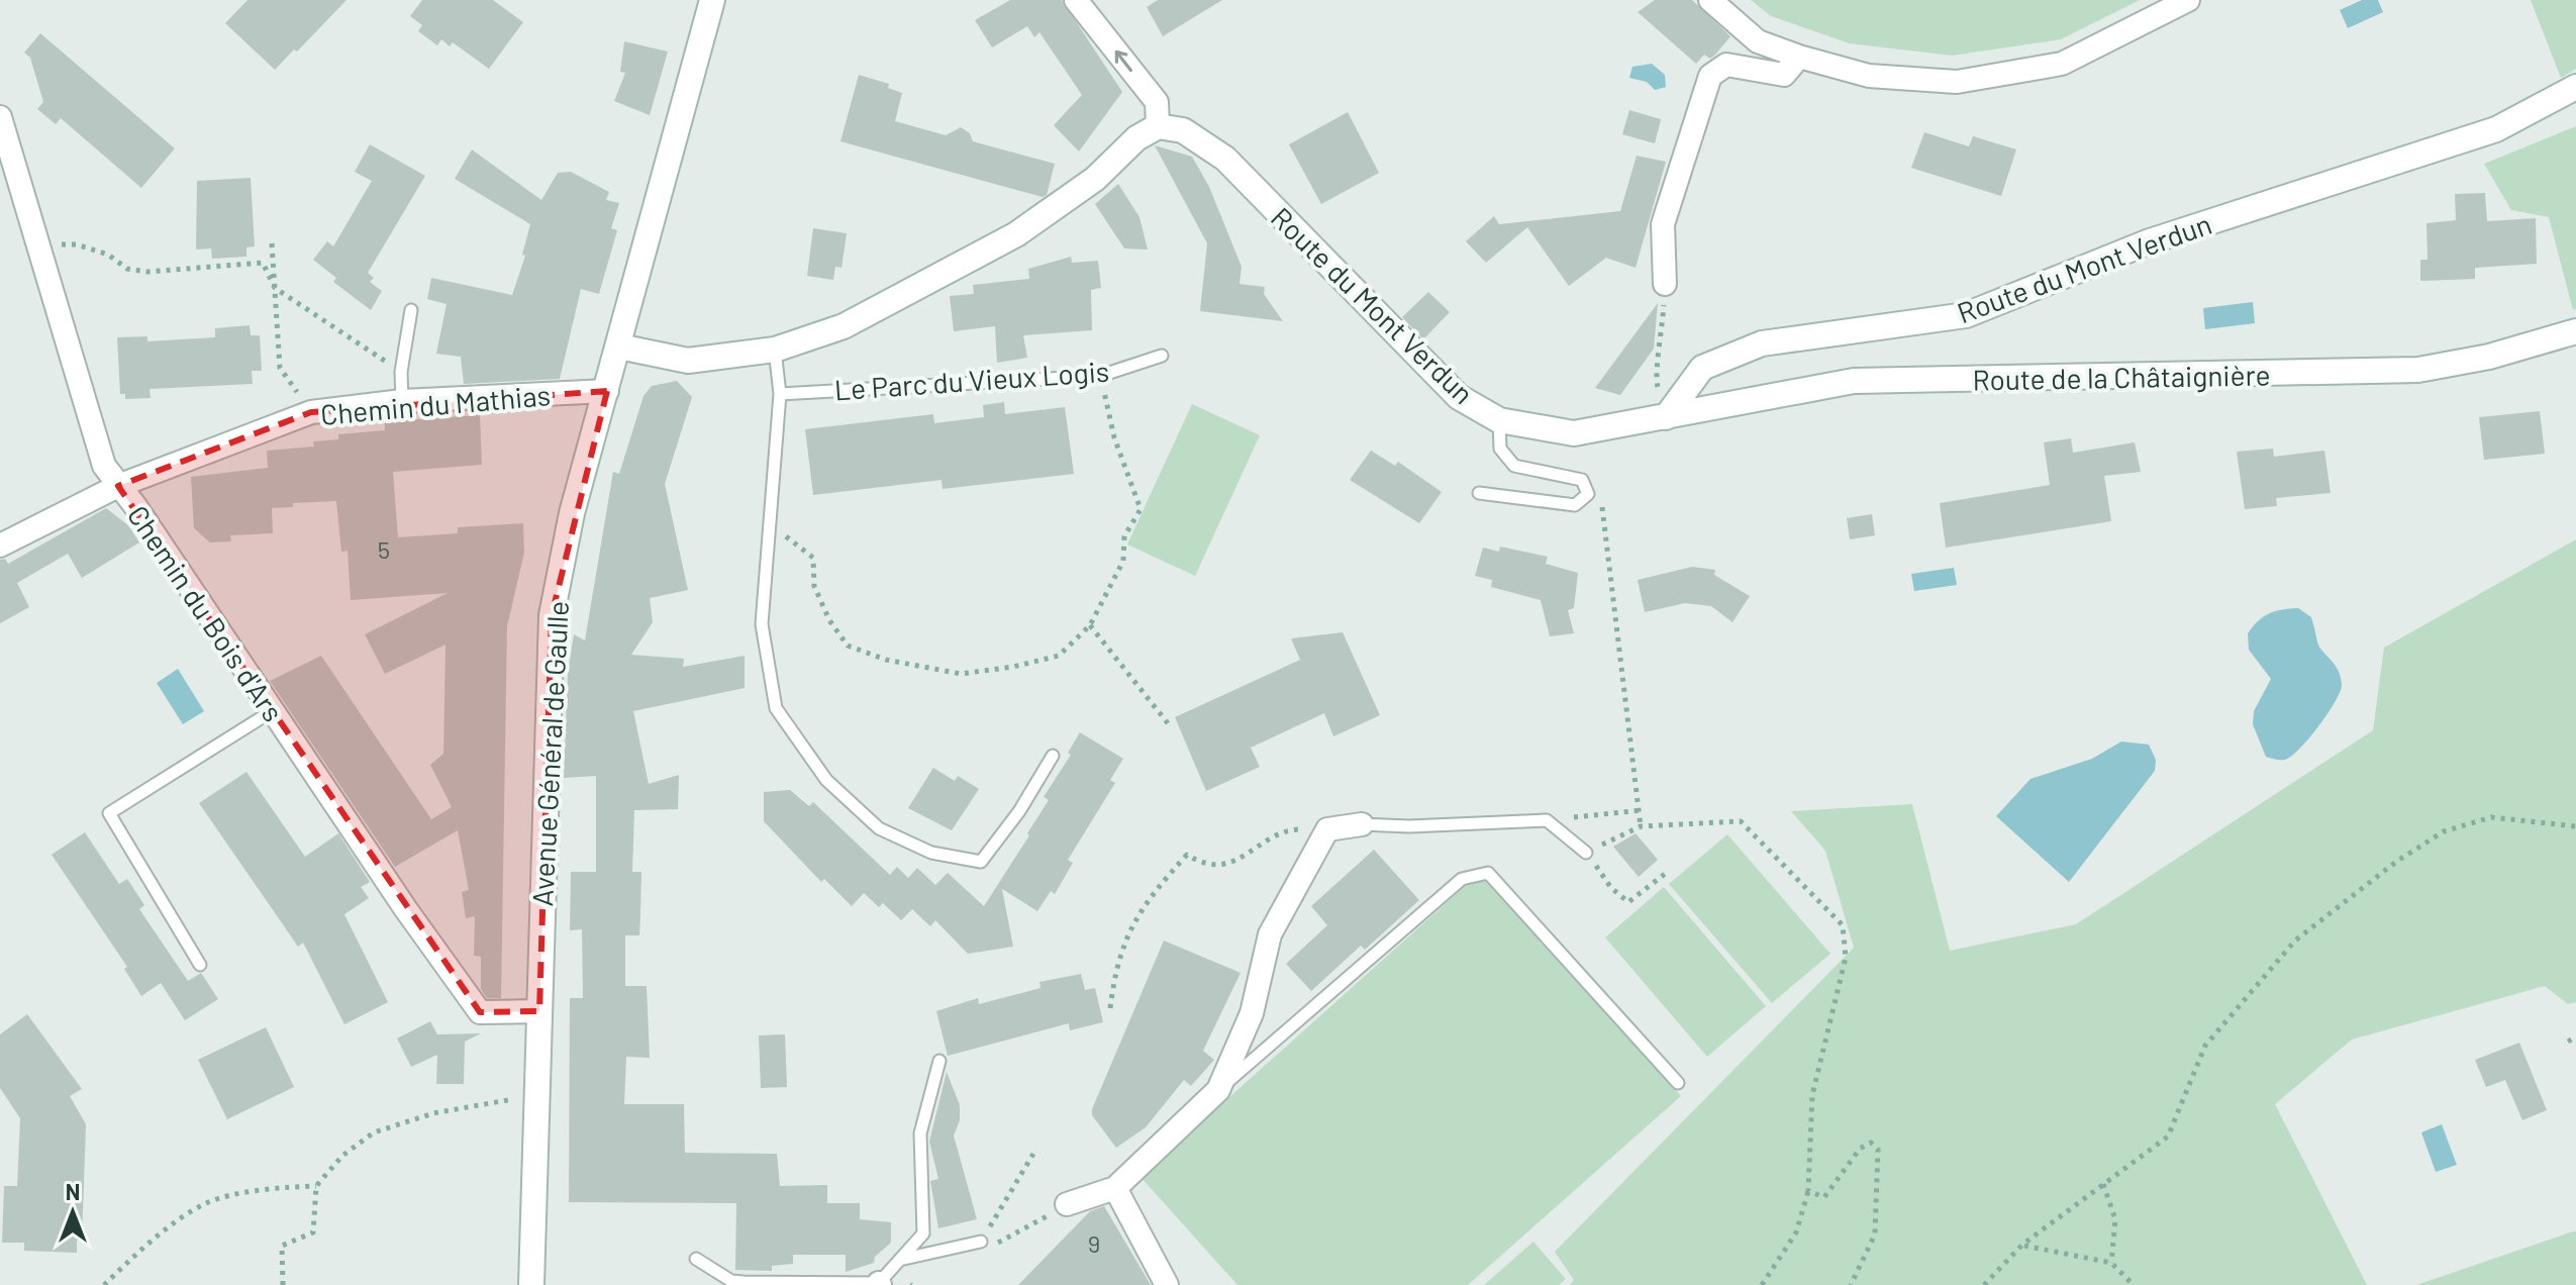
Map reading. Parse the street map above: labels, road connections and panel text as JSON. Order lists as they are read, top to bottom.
{
  "streets": {
    "street": [
      "Route du Mont Verdun",
      "Route de la Châtaignière",
      "Chemin du Mathias",
      "Chemin du Bois d'Ars",
      "Avenue Général de Gaulle"
    ],
    "lane": ["Le Parc du Vieux Logis"]
  },
  "crossings": [
    ["Route du Mont Verdun", "Route de la Châtaignière"],
    ["Chemin du Mathias", "Chemin du Bois d'Ars"],
    ["Chemin du Mathias", "Avenue Général de Gaulle"],
    ["Chemin du Bois d'Ars", "Avenue Général de Gaulle"]
  ],
  "house_numbers": ["5", "9"],
  "north": "top"
}
